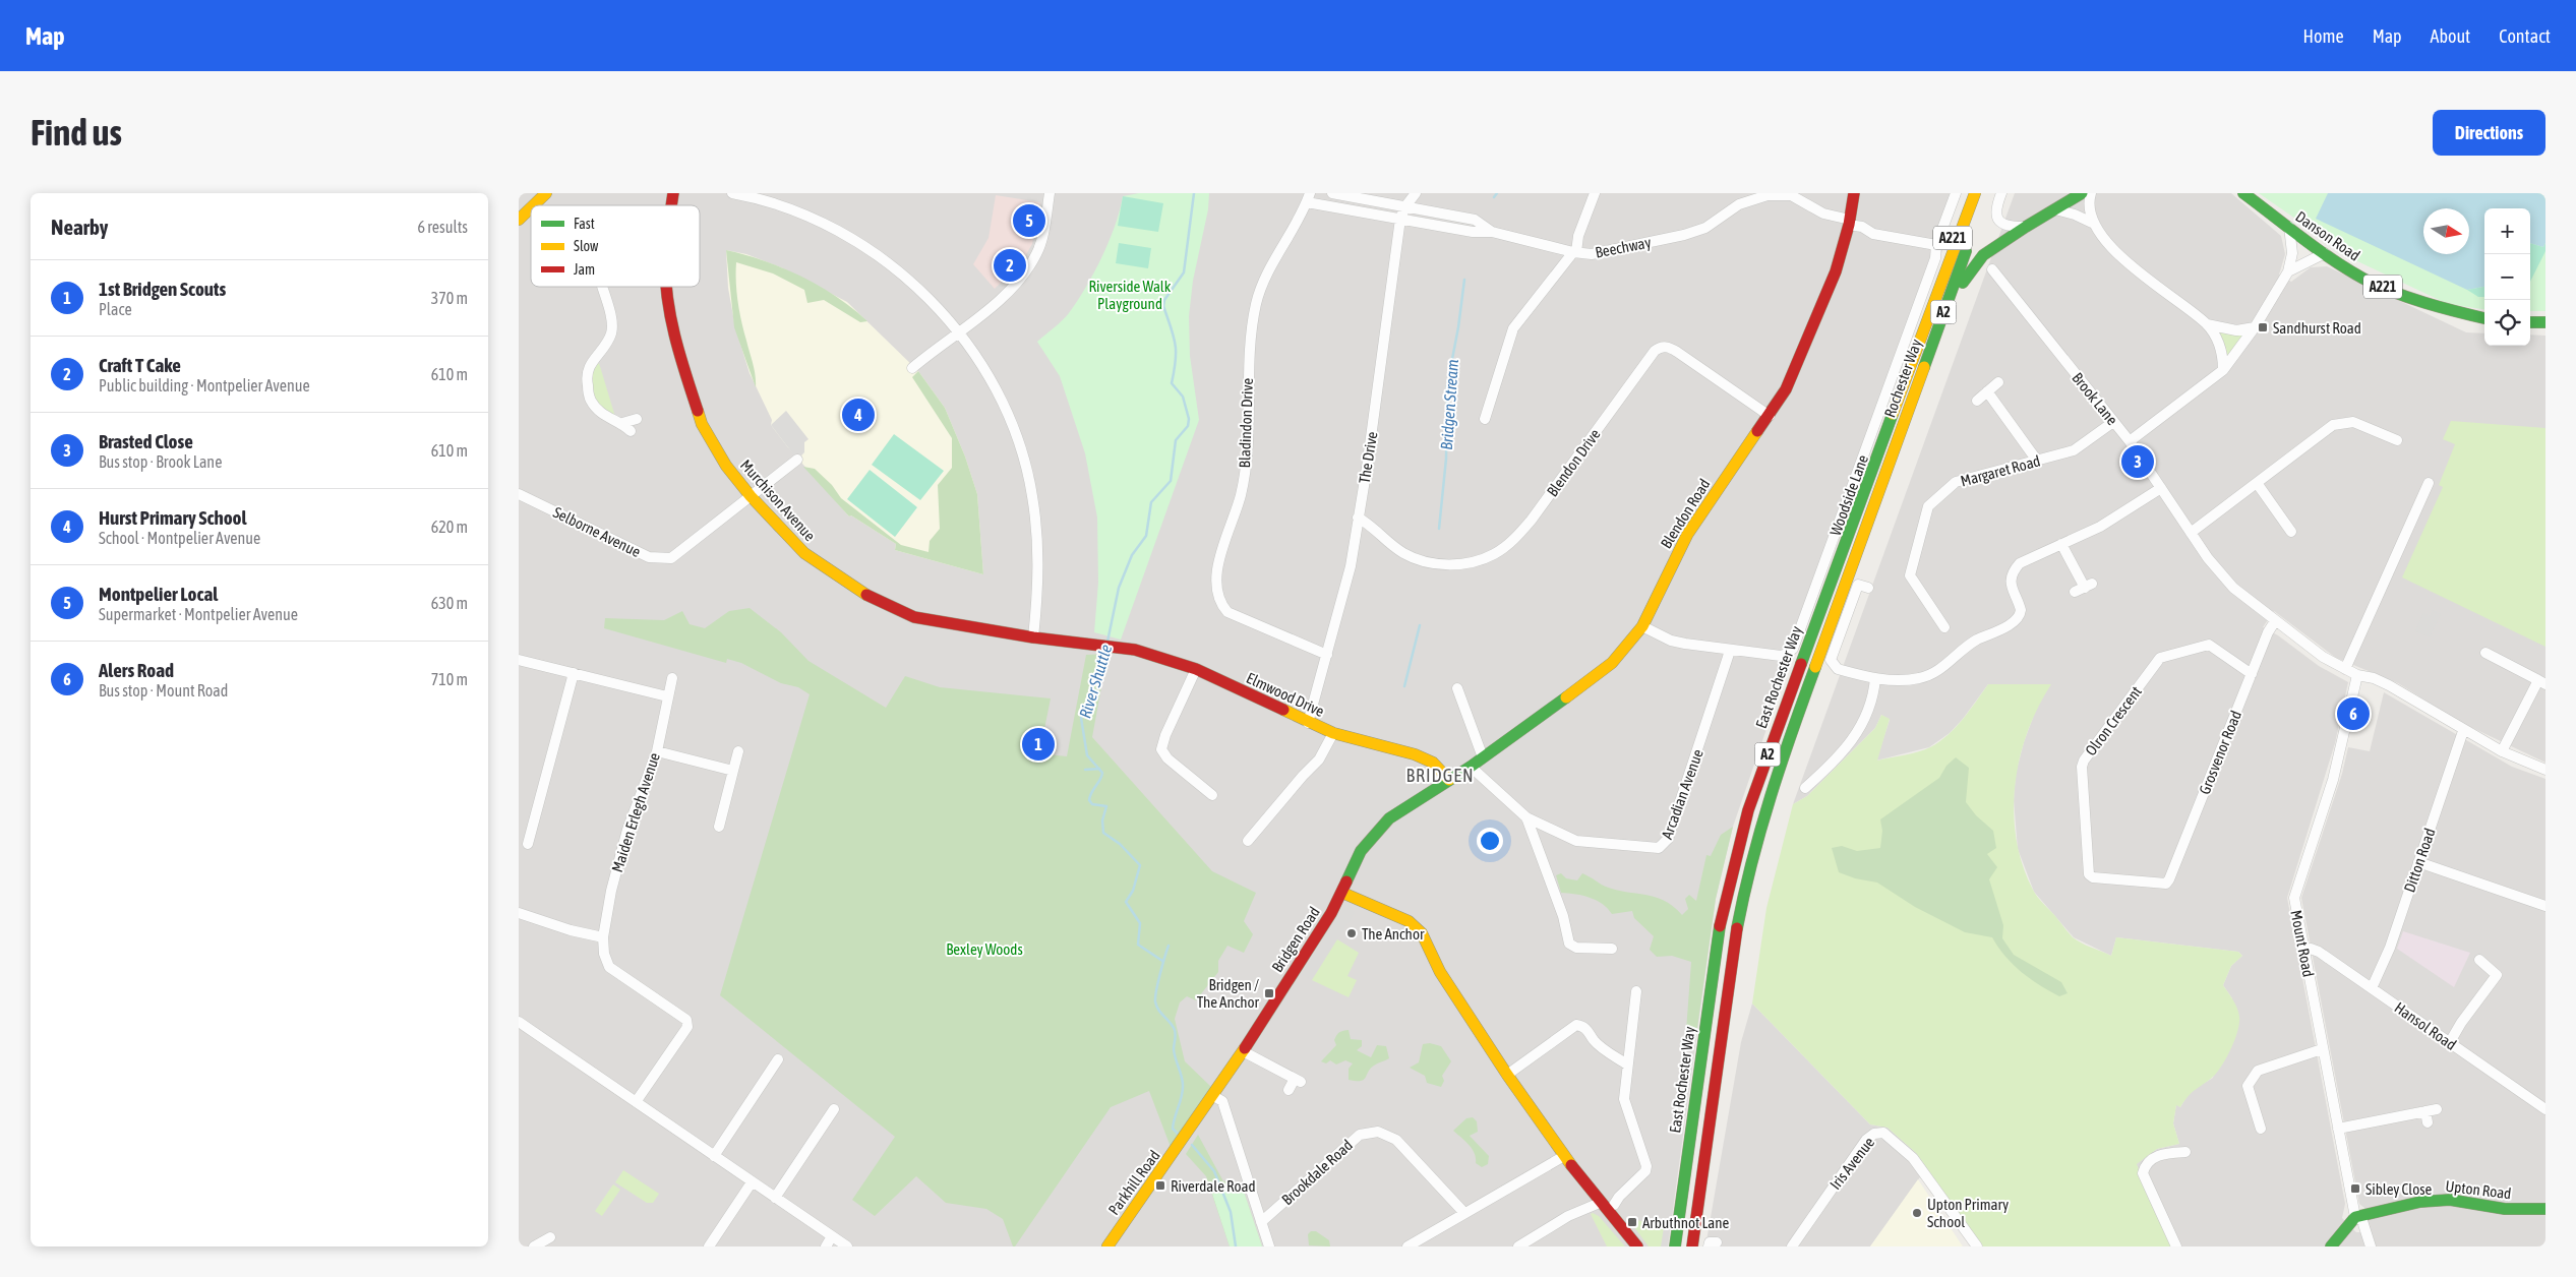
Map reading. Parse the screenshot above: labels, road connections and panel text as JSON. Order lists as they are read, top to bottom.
{
  "streets": {
    "main road": [
      "Danson Road",
      "A221",
      "A2",
      "Rochester Way",
      "Murchison Avenue",
      "Blendon Road",
      "East Rochester Way",
      "Elmwood Drive",
      "Bridgen Road",
      "Parkhill Road",
      "Upton Road"
    ],
    "street": [
      "Beechway",
      "Brook Lane",
      "Bladindon Drive",
      "The Drive",
      "Blendon Drive",
      "Margaret Road",
      "Woodside Lane",
      "Selborne Avenue",
      "Olron Crescent",
      "Grosvenor Road",
      "Arcadian Avenue",
      "Maiden Erlegh Avenue",
      "Ditton Road",
      "Mount Road",
      "Hansol Road",
      "Iris Avenue",
      "Brookdale Road"
    ]
  },
  "crossings": [
    ["A221", "A2"],
    ["A221", "East Rochester Way"],
    ["Beechway", "Woodside Lane"],
    ["Beechway", "Blendon Road"],
    ["A2", "East Rochester Way"],
    ["Rochester Way", "East Rochester Way"],
    ["Brook Lane", "Margaret Road"],
    ["Brook Lane", "Grosvenor Road"],
    ["Brook Lane", "Ditton Road"],
    ["Brook Lane", "Mount Road"],
    ["Bladindon Drive", "The Drive"],
    ["The Drive", "Blendon Drive"],
    ["The Drive", "Elmwood Drive"],
    ["Blendon Drive", "Blendon Road"],
    ["Woodside Lane", "Blendon Road"],
    ["Woodside Lane", "Arcadian Avenue"],
    ["Murchison Avenue", "Selborne Avenue"],
    ["Murchison Avenue", "Elmwood Drive"],
    ["Blendon Road", "Elmwood Drive"],
    ["Blendon Road", "Arcadian Avenue"],
    ["Blendon Road", "Bridgen Road"],
    ["Elmwood Drive", "Bridgen Road"],
    ["Olron Crescent", "Grosvenor Road"],
    ["Ditton Road", "Hansol Road"],
    ["Bridgen Road", "Parkhill Road"],
    ["Mount Road", "Hansol Road"],
    ["Mount Road", "Upton Road"]
  ],
  "districts": ["BRIDGEN"],
  "water": ["Bridgen Stream", "River Shuttle"],
  "parks": ["Riverside Walk Playground", "Bexley Woods"],
  "places": {
    "transit": [
      "Sandhurst Road",
      "Bridgen / The Anchor",
      "Riverdale Road",
      "Sibley Close",
      "Arbuthnot Lane"
    ],
    "other": ["The Anchor", "Upton Primary School"]
  },
  "legend": ["Fast", "Slow", "Jam"],
  "north": "right",
  "page": {
    "header": "Map",
    "nav": [
      "Home",
      "Map",
      "About",
      "Contact"
    ],
    "buttons": "Directions",
    "title": "Find us",
    "heading": ["Nearby", "6 results"],
    "pins": [
      "5",
      "2",
      "4",
      "3",
      "6",
      "1"
    ],
    "map_buttons": ["+", "−"],
    "list": [
      {
        "mark": "1",
        "name": "1st Bridgen Scouts",
        "note": "Place",
        "value": "370 m"
      },
      {
        "mark": "2",
        "name": "Craft T Cake",
        "note": "Public building · Montpelier Avenue",
        "value": "610 m"
      },
      {
        "mark": "3",
        "name": "Brasted Close",
        "note": "Bus stop · Brook Lane",
        "value": "610 m"
      },
      {
        "mark": "4",
        "name": "Hurst Primary School",
        "note": "School · Montpelier Avenue",
        "value": "620 m"
      },
      {
        "mark": "5",
        "name": "Montpelier Local",
        "note": "Supermarket · Montpelier Avenue",
        "value": "630 m"
      },
      {
        "mark": "6",
        "name": "Alers Road",
        "note": "Bus stop · Mount Road",
        "value": "710 m"
      }
    ]
  }
}
